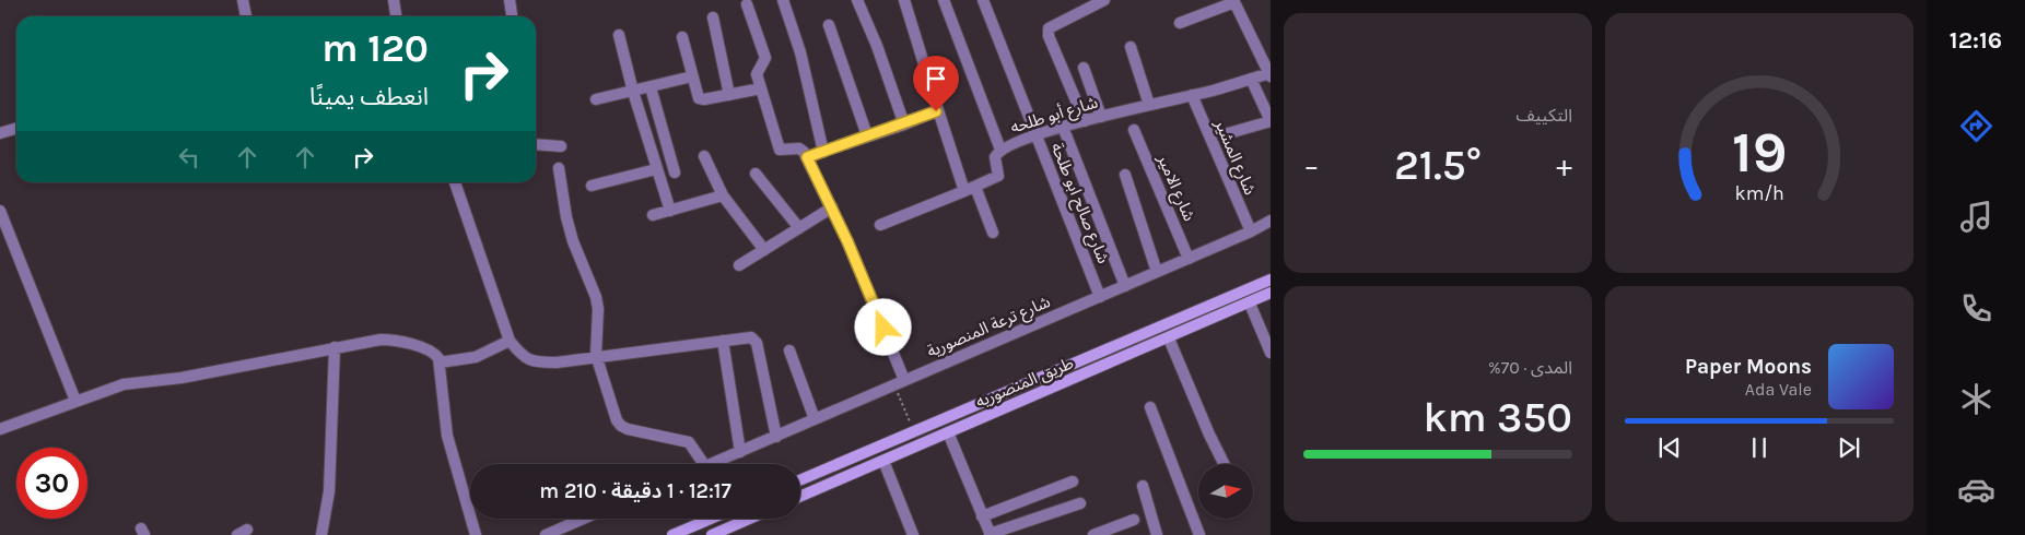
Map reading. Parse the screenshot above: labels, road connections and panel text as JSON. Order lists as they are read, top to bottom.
{
  "streets": {
    "main road": ["طريق المنصوريه"],
    "street": [
      "شارع أبو طلحه",
      "شارع المشير",
      "شارع الامير",
      "شارع صالح ابو طلحة",
      "شارع ترعة المنصورية"
    ]
  },
  "crossings": [
    ["شارع أبو طلحه", "شارع المشير"],
    ["شارع أبو طلحه", "شارع صالح ابو طلحة"],
    ["شارع المشير", "شارع ترعة المنصورية"],
    ["شارع الامير", "شارع ترعة المنصورية"],
    ["شارع صالح ابو طلحة", "شارع ترعة المنصورية"]
  ],
  "north": "right",
  "page": {
    "tabs": "12:16",
    "tile": [
      "التكييف",
      ["المدى · 70%", "350 km"]
    ],
    "turn": ["120 m", "انعطف يمينًا"],
    "heat": ["−", "21.5°", "+"],
    "song": ["Paper Moons", "Ada Vale"],
    "limit": "30",
    "trip": "12:17 · 1 دقيقة · 210 m",
    "gauge": ["19", "km/h"]
  }
}
